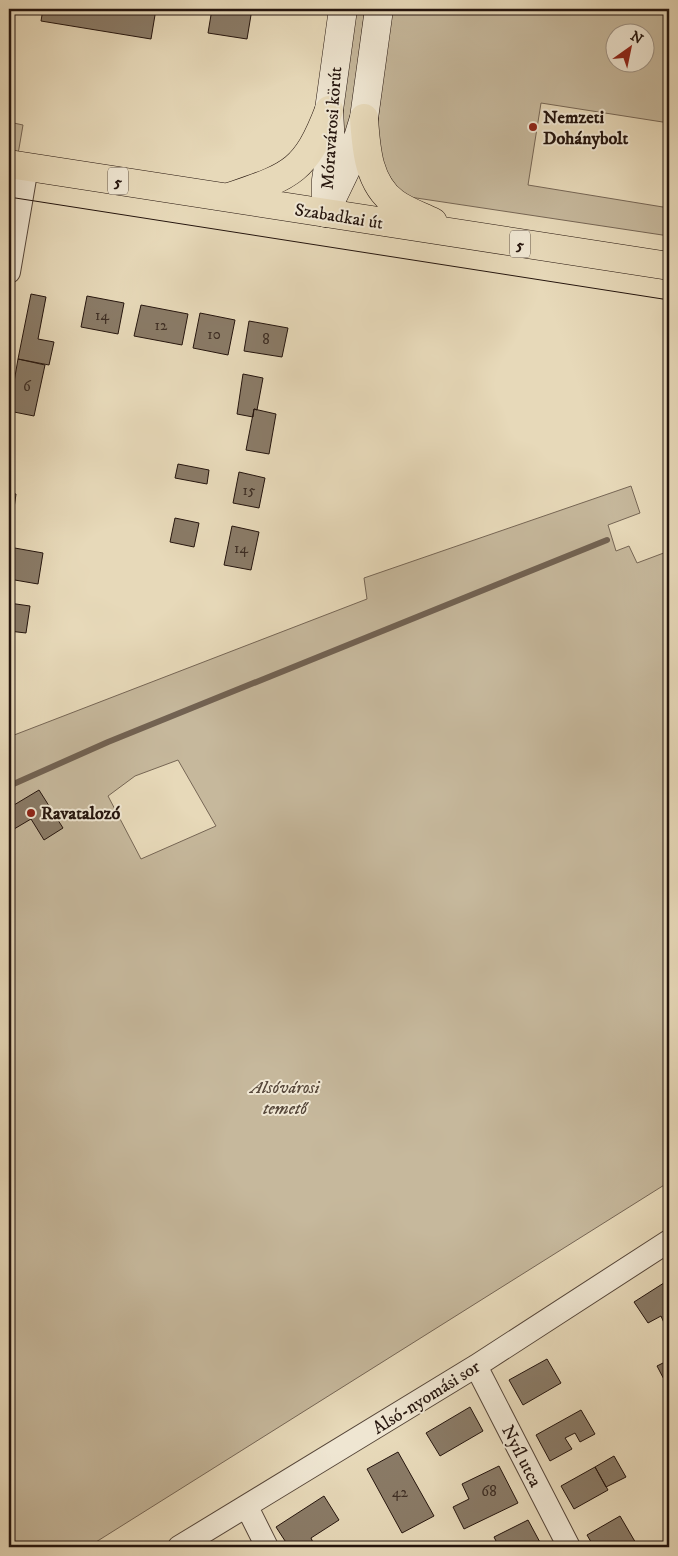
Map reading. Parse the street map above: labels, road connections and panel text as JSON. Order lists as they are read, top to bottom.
{
  "streets": {
    "main road": ["Móravárosi körút", "5", "Szabadkai út"],
    "street": ["Alsó-nyomási sor", "Nyíl utca"]
  },
  "crossings": [
    ["Móravárosi körút", "Szabadkai út"],
    ["Alsó-nyomási sor", "Nyíl utca"]
  ],
  "parks": ["Alsóvárosi temető"],
  "places": ["Nemzeti Dohánybolt", "Ravatalozó"],
  "house_numbers": [
    "14",
    "12",
    "10",
    "8",
    "6",
    "15",
    "14",
    "68",
    "42"
  ],
  "north": "top right"
}
